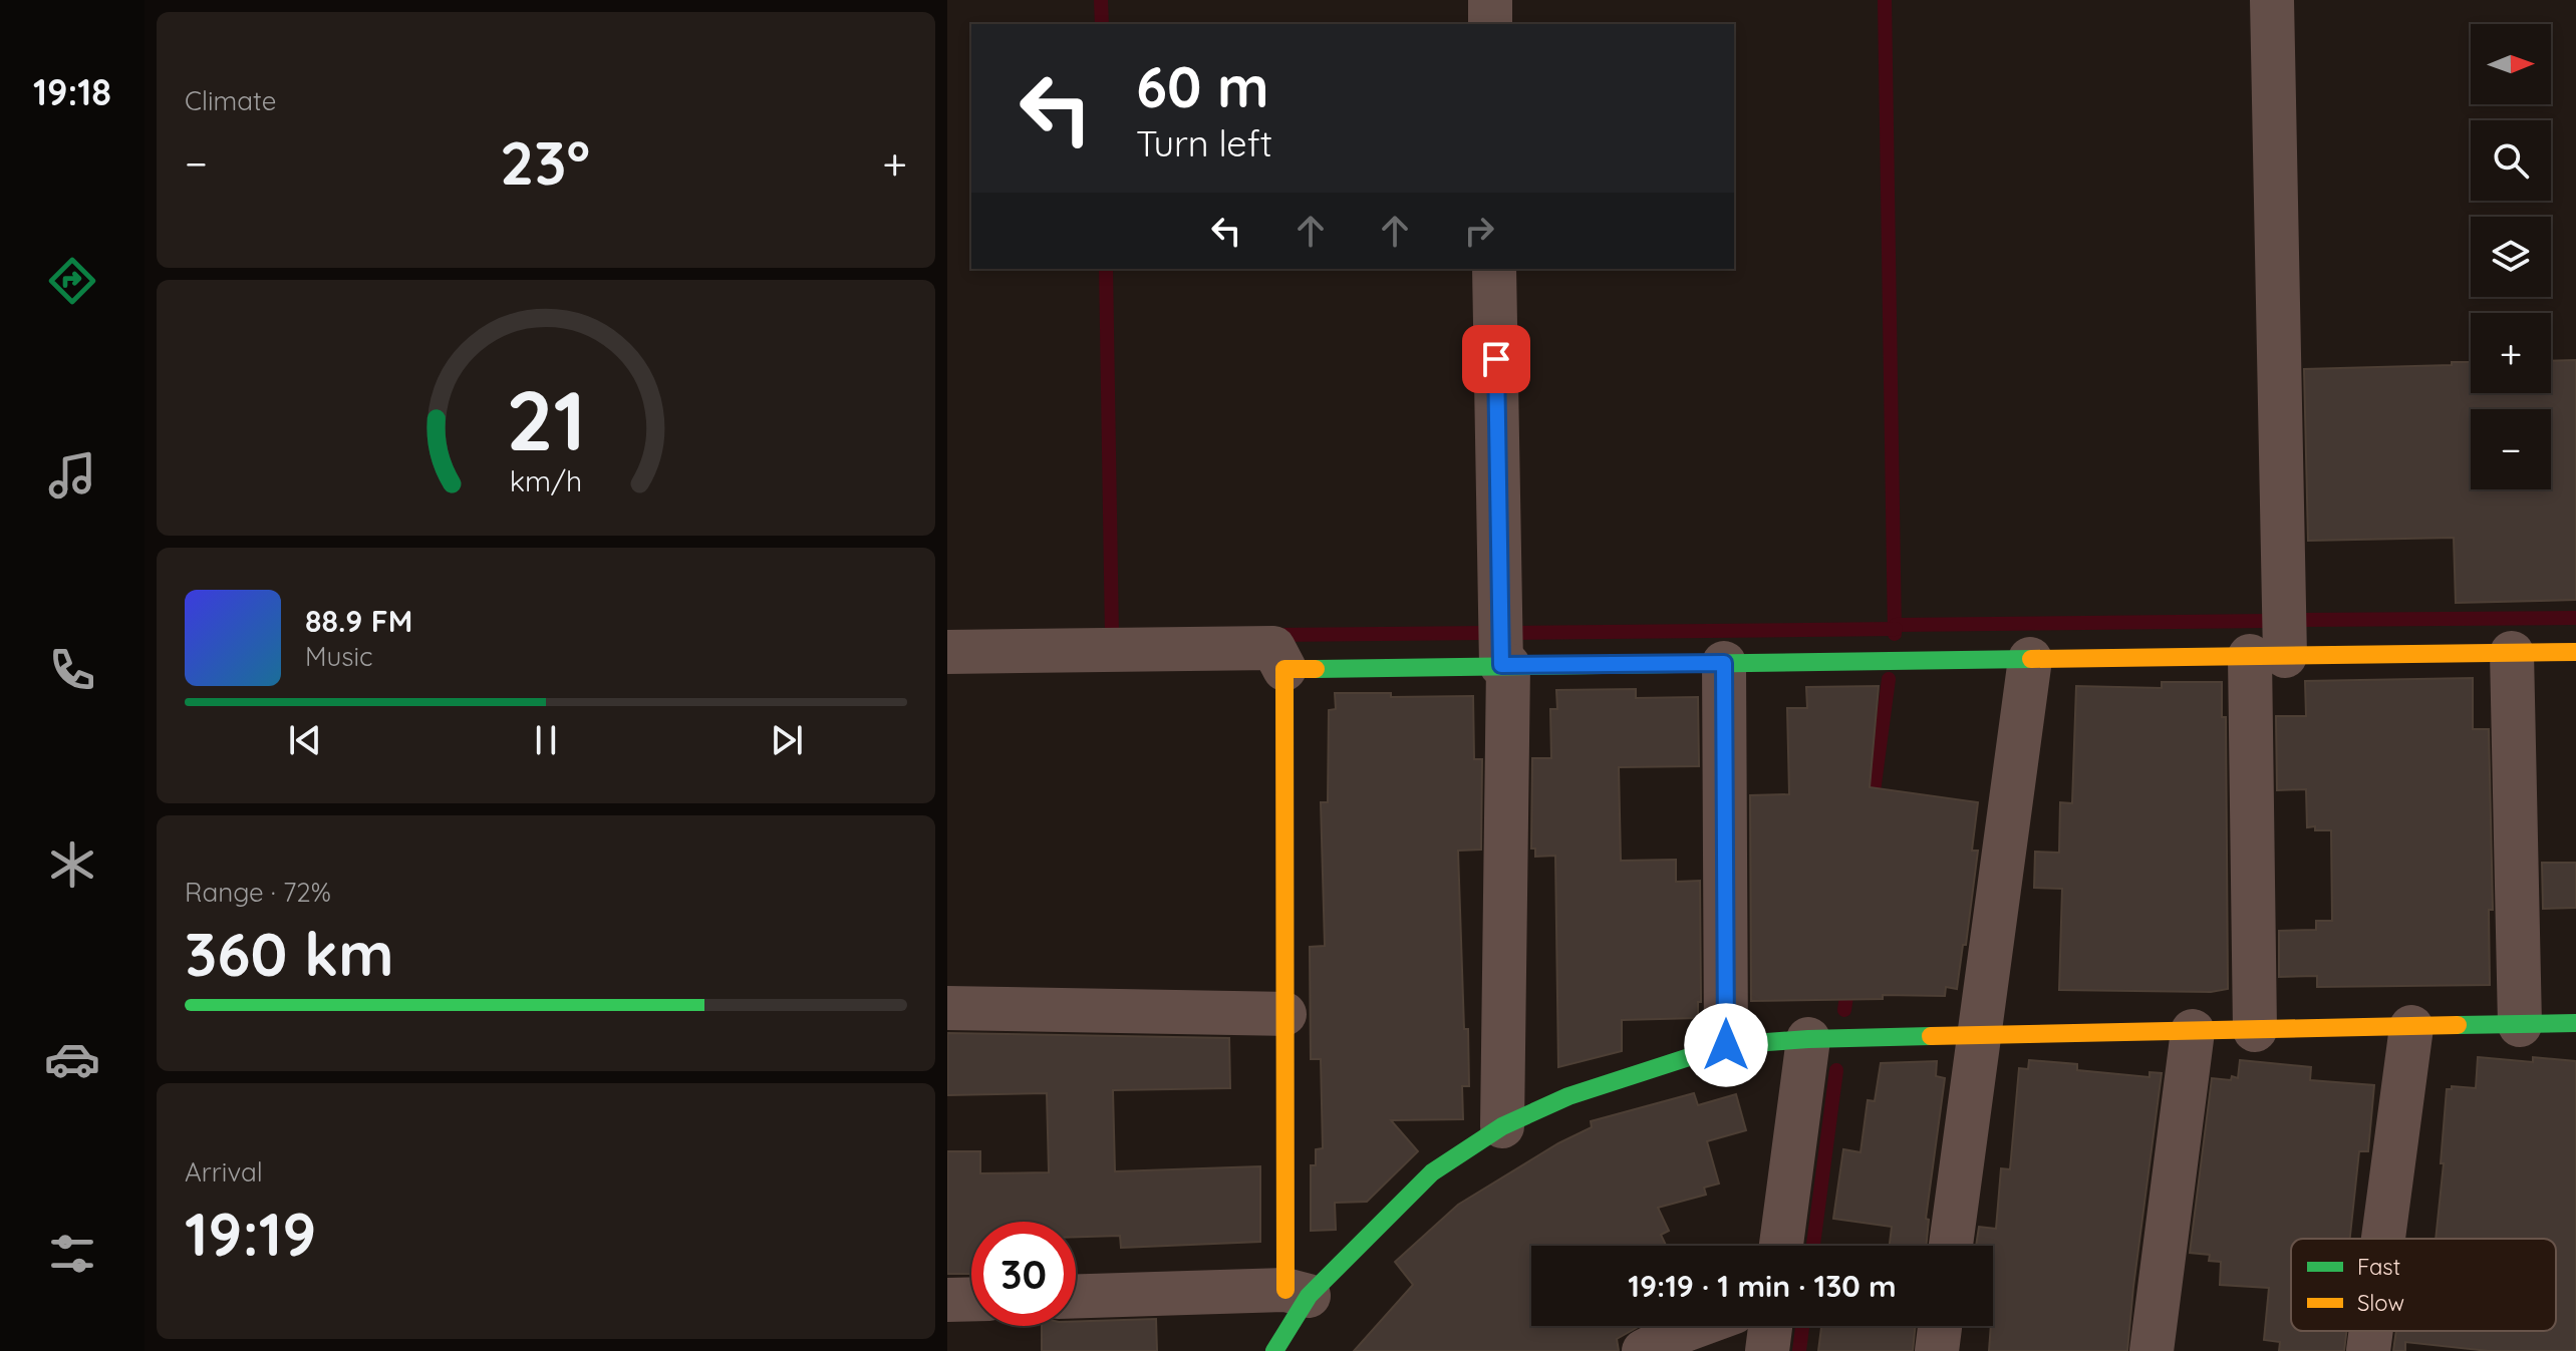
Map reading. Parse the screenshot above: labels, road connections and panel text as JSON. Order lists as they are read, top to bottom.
{
  "legend": ["Fast", "Slow"],
  "north": "right",
  "page": {
    "tabs": "19:18",
    "tile": [
      "Climate",
      ["Range · 72%", "360 km"],
      ["Arrival", "19:19"]
    ],
    "map_buttons": ["+", "−"],
    "turn": ["60 m", "Turn left"],
    "heat": ["−", "23°", "+"],
    "song": ["88.9 FM", "Music"],
    "limit": "30",
    "trip": "19:19 · 1 min · 130 m",
    "gauge": ["21", "km/h"]
  }
}
